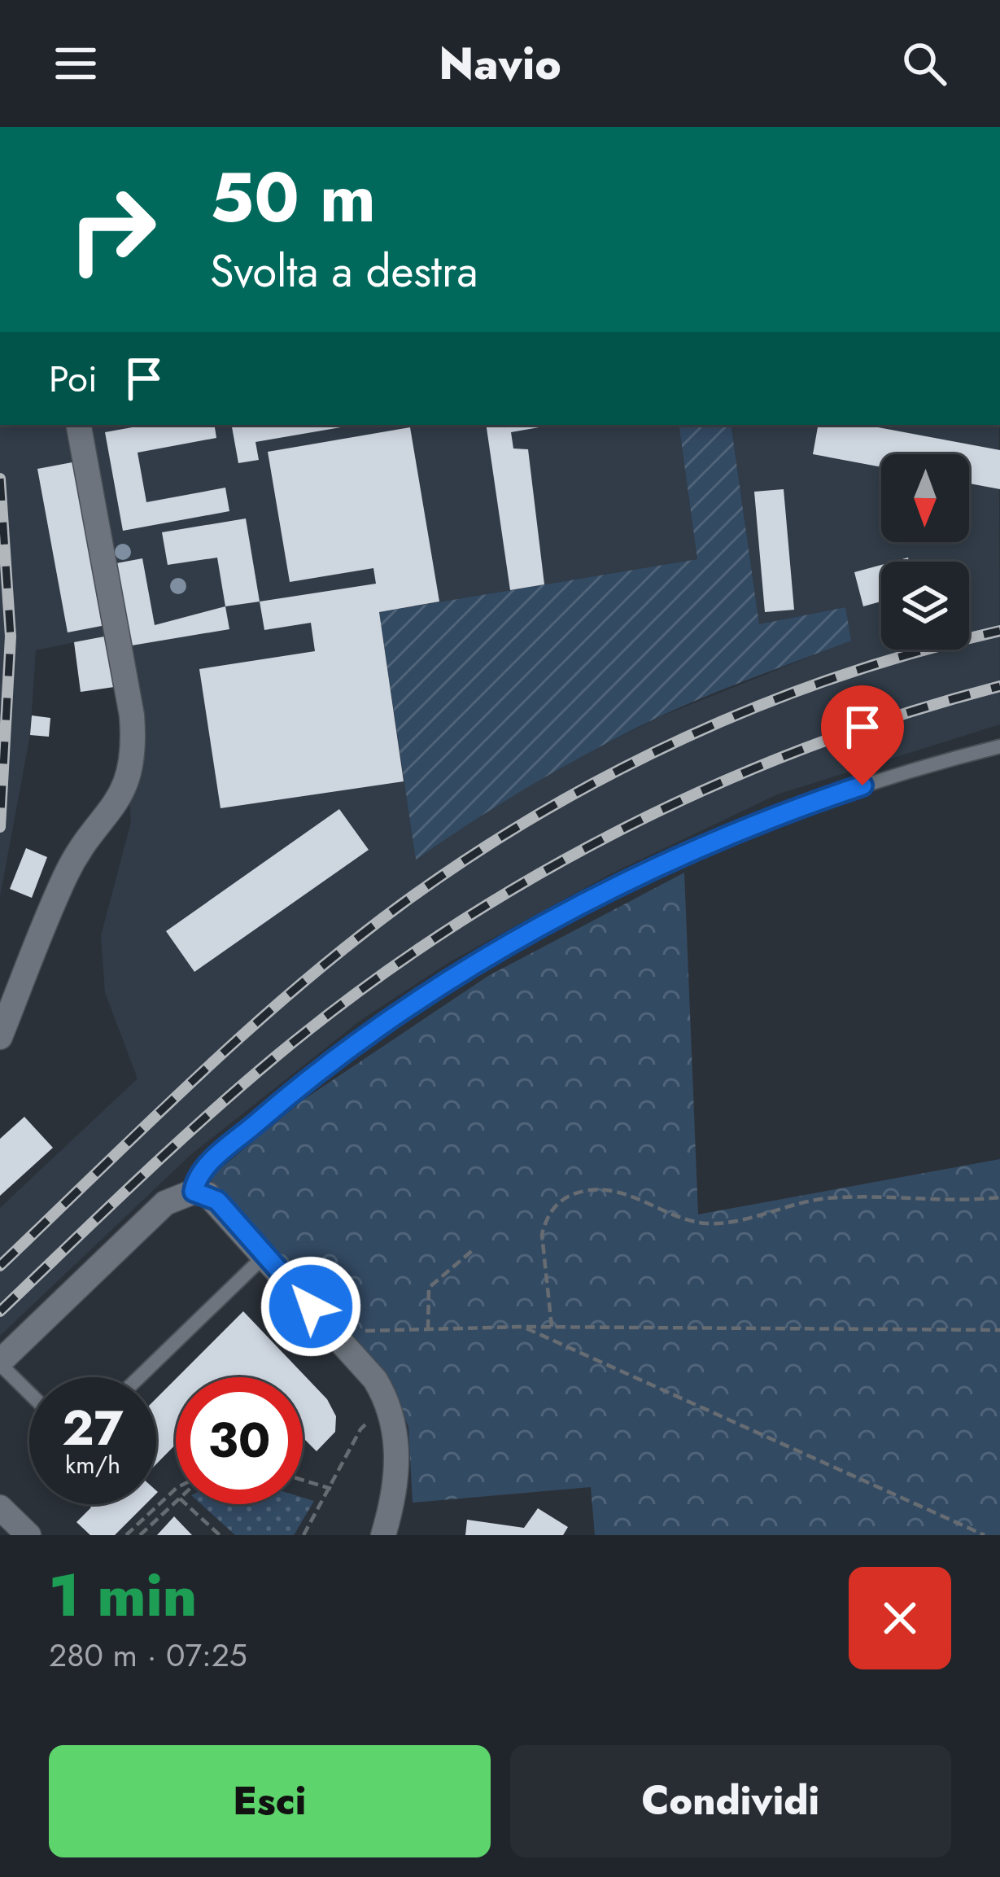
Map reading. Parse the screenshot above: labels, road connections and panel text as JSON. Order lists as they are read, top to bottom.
{
  "north": "bottom",
  "page": {
    "header": "Navio",
    "turn": ["50 m", "Svolta a destra"],
    "then": "Poi",
    "speed": "27 km/h",
    "limit": "30",
    "heading": ["1 min", "280 m · 07:25"],
    "buttons": ["Esci", "Condividi"]
  }
}
